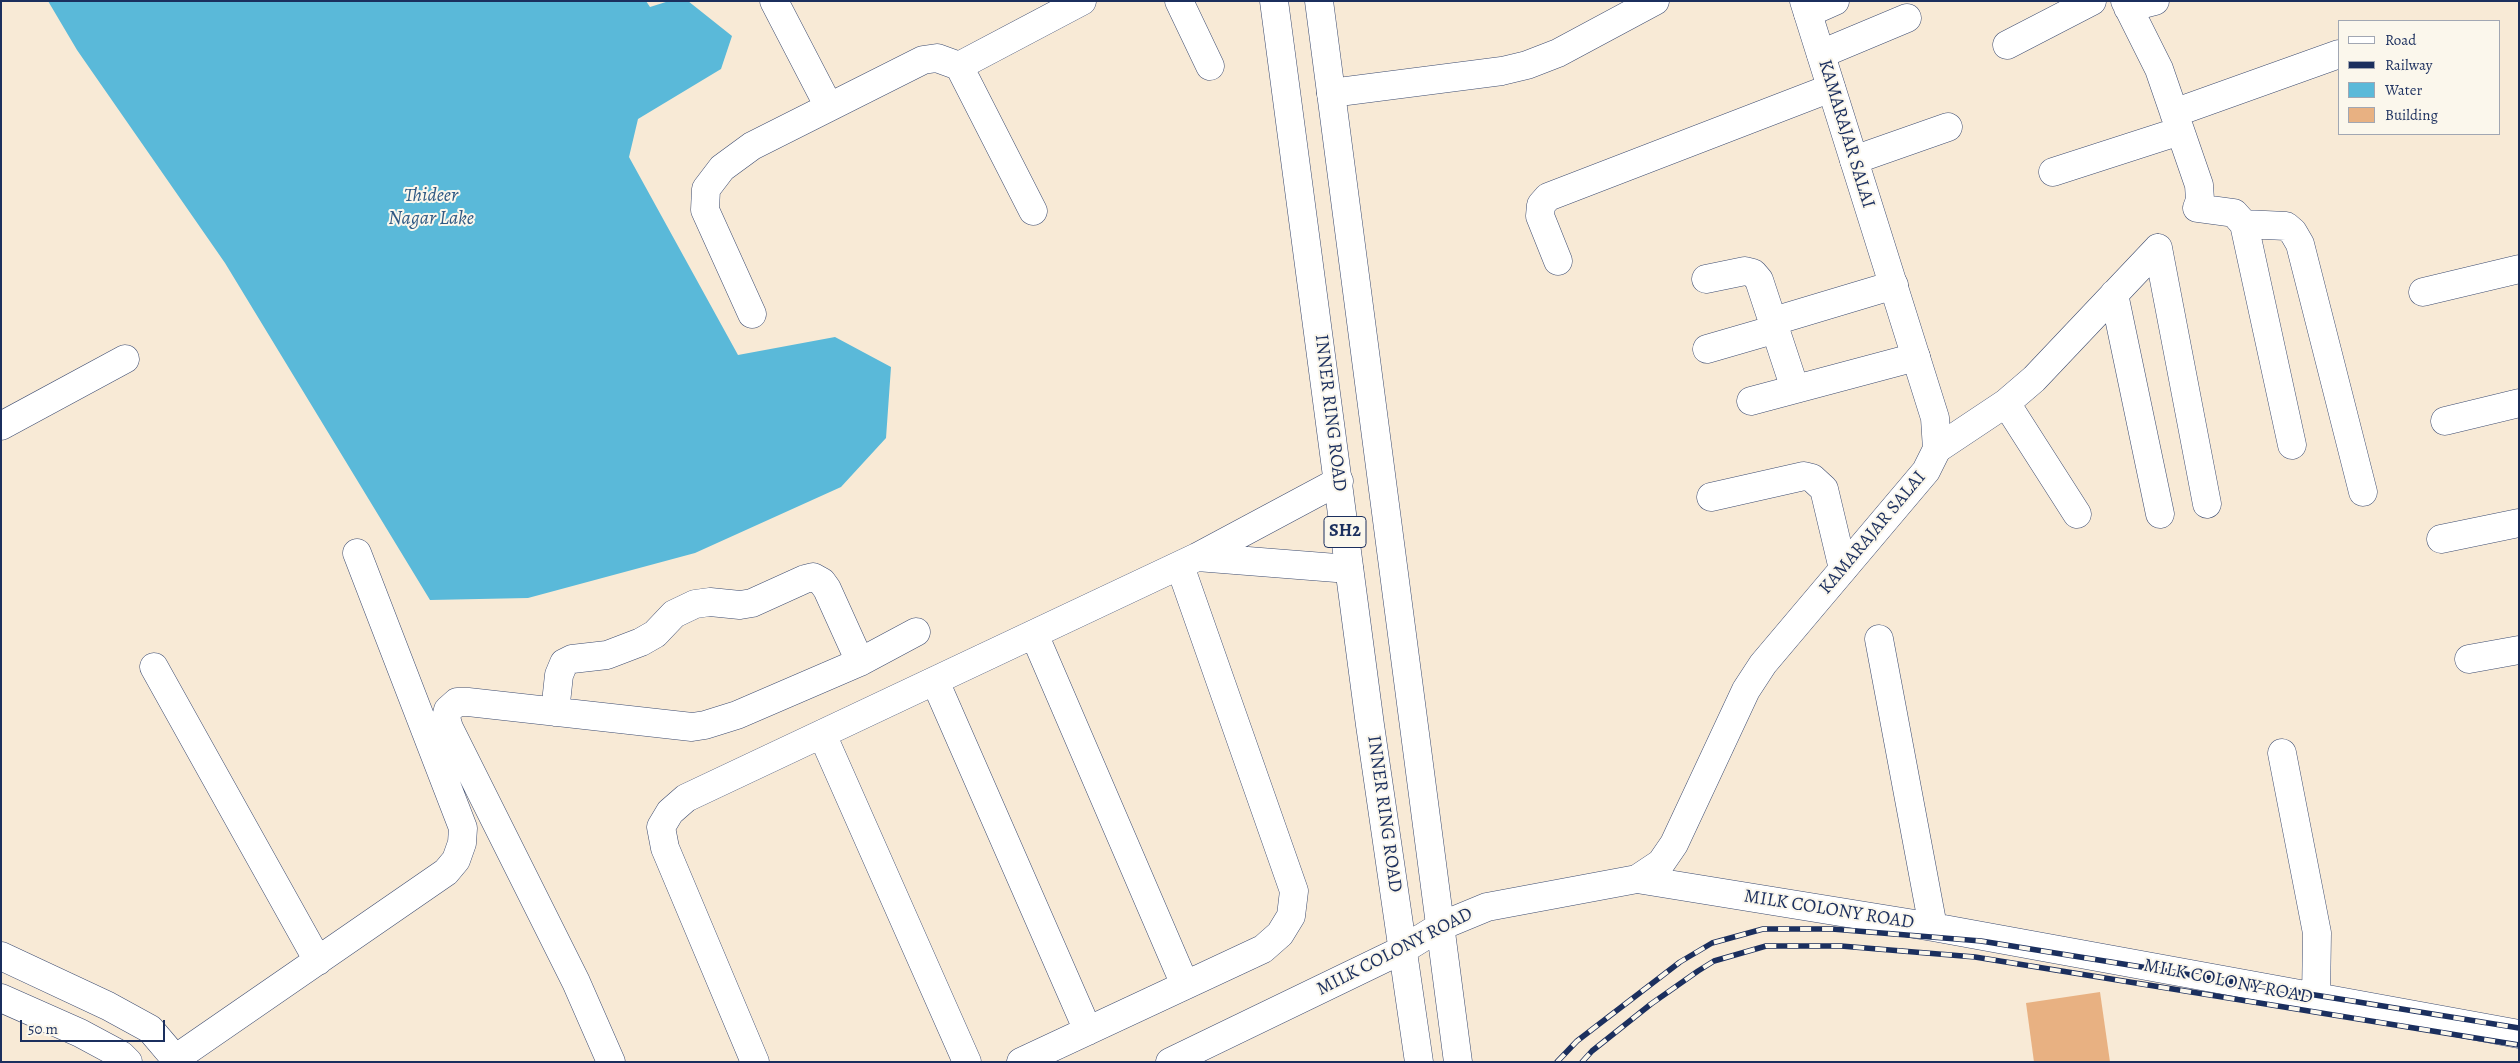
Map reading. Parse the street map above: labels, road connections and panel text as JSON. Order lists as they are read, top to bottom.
{
  "streets": {
    "street": [
      "KAMARAJAR SALAI",
      "INNER RING ROAD",
      "SH2",
      "MILK COLONY ROAD"
    ]
  },
  "crossings": [
    ["KAMARAJAR SALAI", "MILK COLONY ROAD"],
    ["INNER RING ROAD", "MILK COLONY ROAD"],
    ["SH2", "MILK COLONY ROAD"]
  ],
  "water": ["Thideer Nagar Lake"],
  "legend": [
    "Road",
    "Railway",
    "Water",
    "Building"
  ],
  "scale_bar": "50 m"
}
